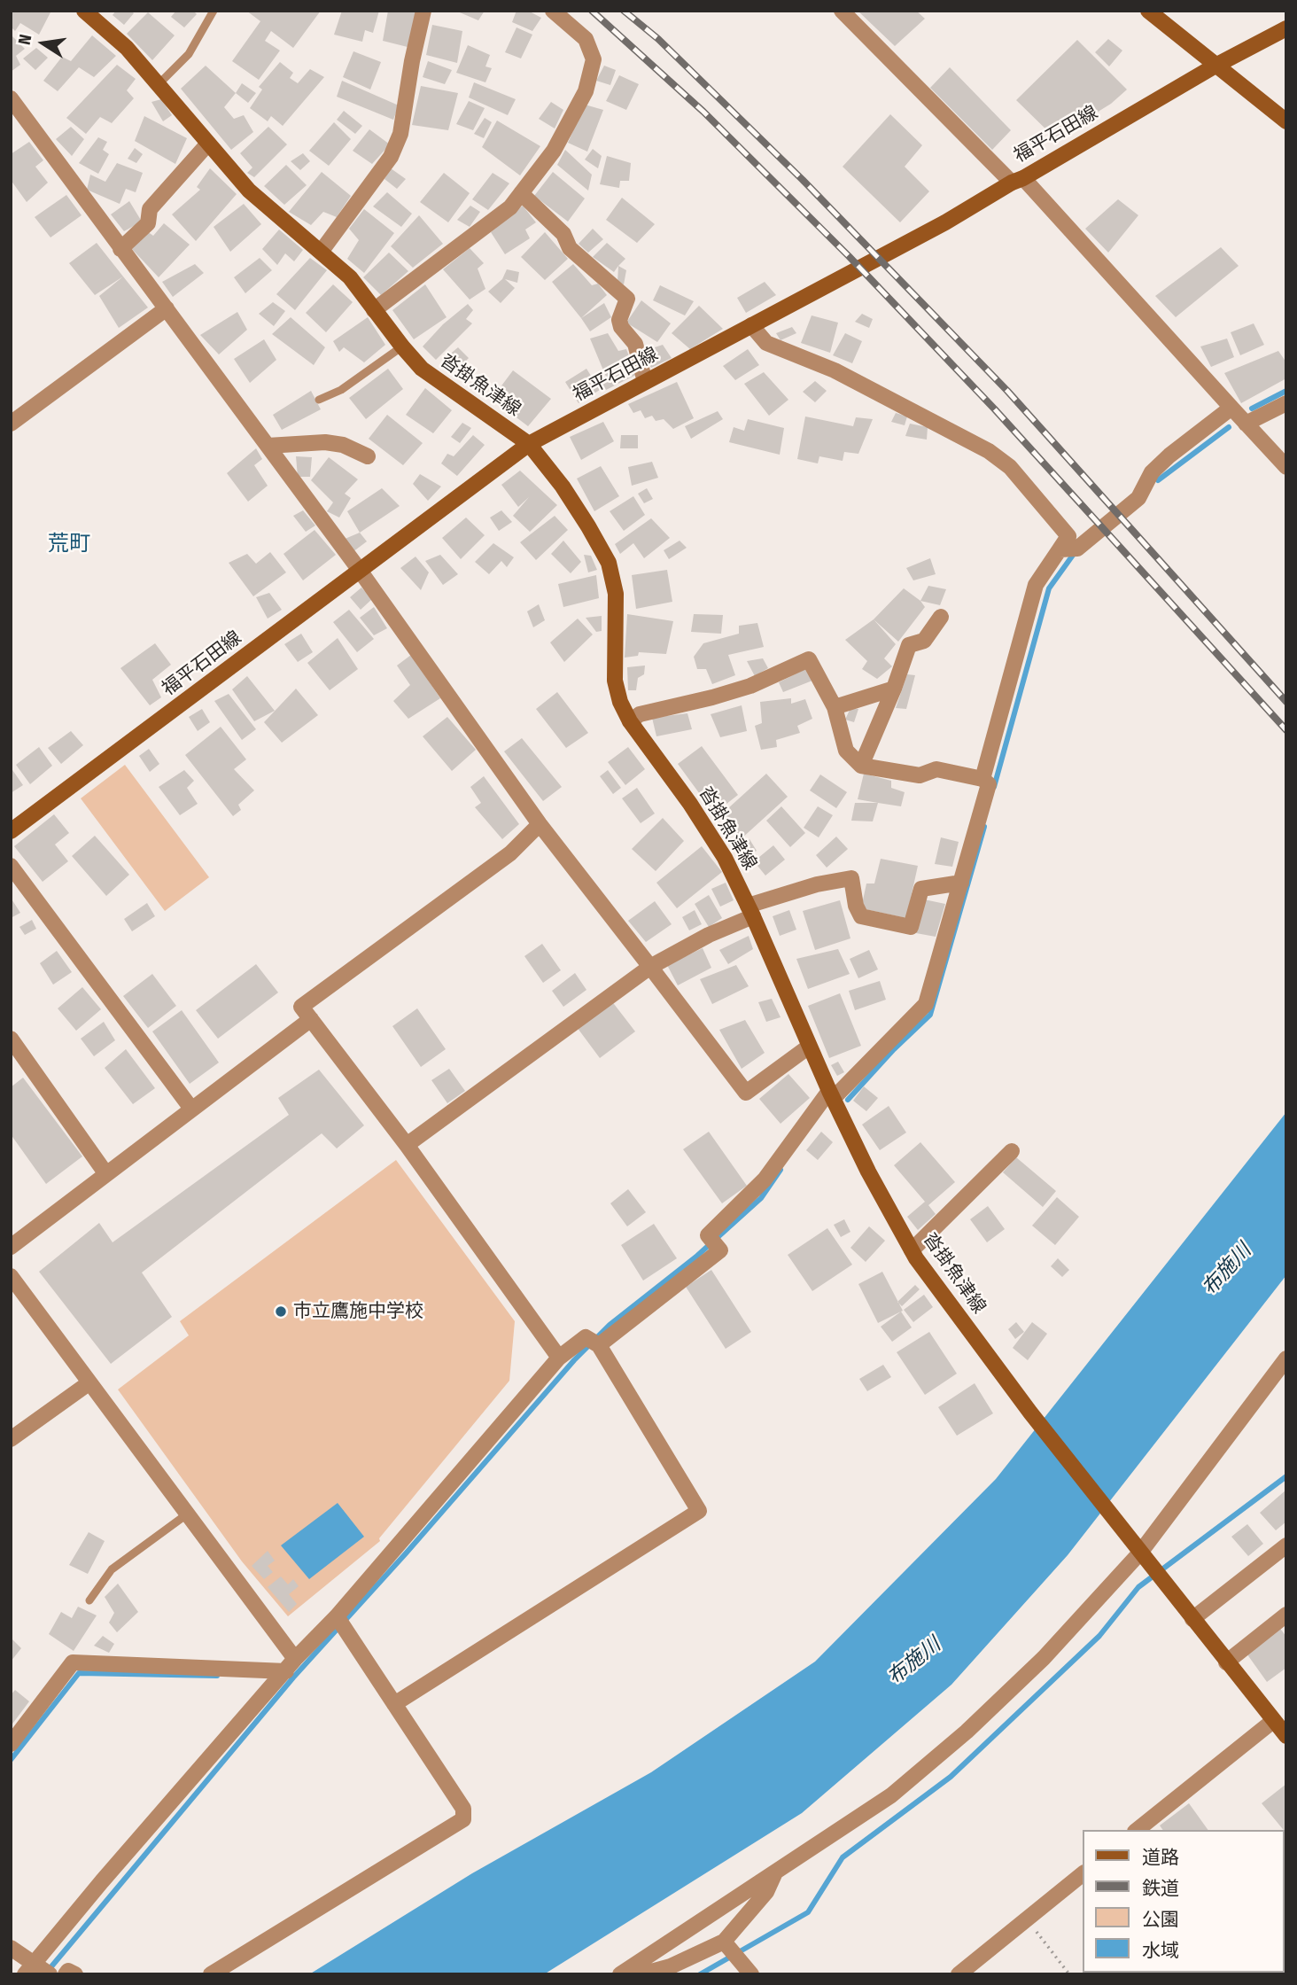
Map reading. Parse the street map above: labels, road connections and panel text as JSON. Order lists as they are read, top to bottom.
{
  "streets": {
    "main road": ["福平石田線", "沓掛魚津線"]
  },
  "crossings": [
    ["福平石田線", "沓掛魚津線"]
  ],
  "districts": ["荒町"],
  "water": ["布施川"],
  "places": ["市立鷹施中学校"],
  "legend": [
    "道路",
    "鉄道",
    "公園",
    "水域"
  ],
  "north": "left"
}
